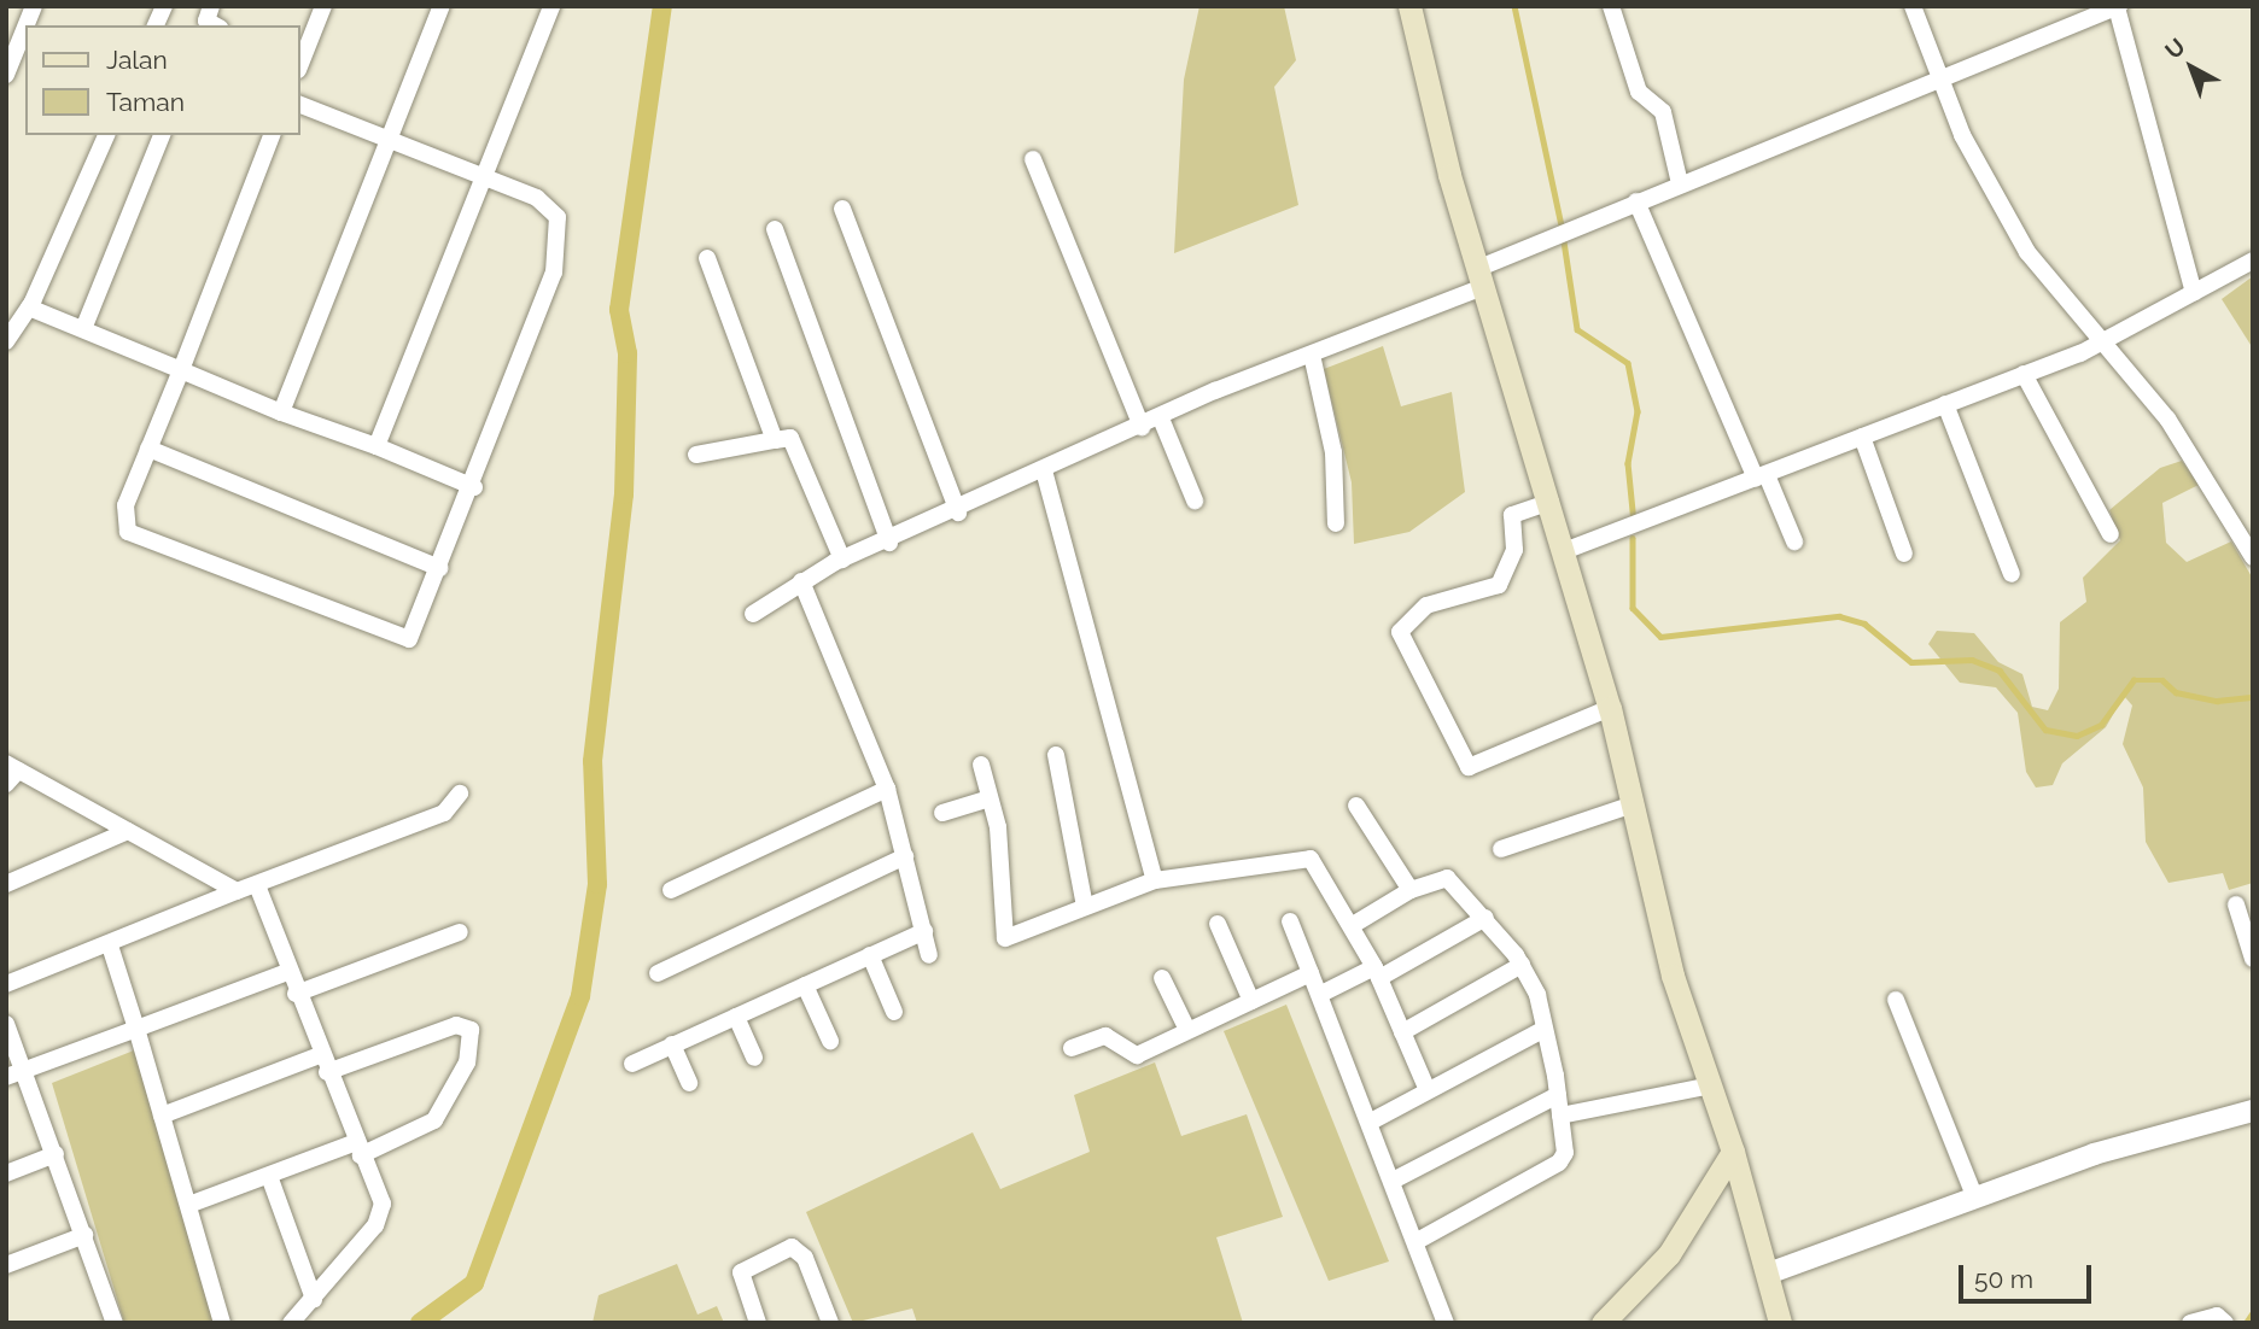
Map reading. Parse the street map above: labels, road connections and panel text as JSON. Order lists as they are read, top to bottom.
{
  "legend": ["Jalan", "Taman"],
  "scale_bar": "50 m",
  "north": "top left"
}
